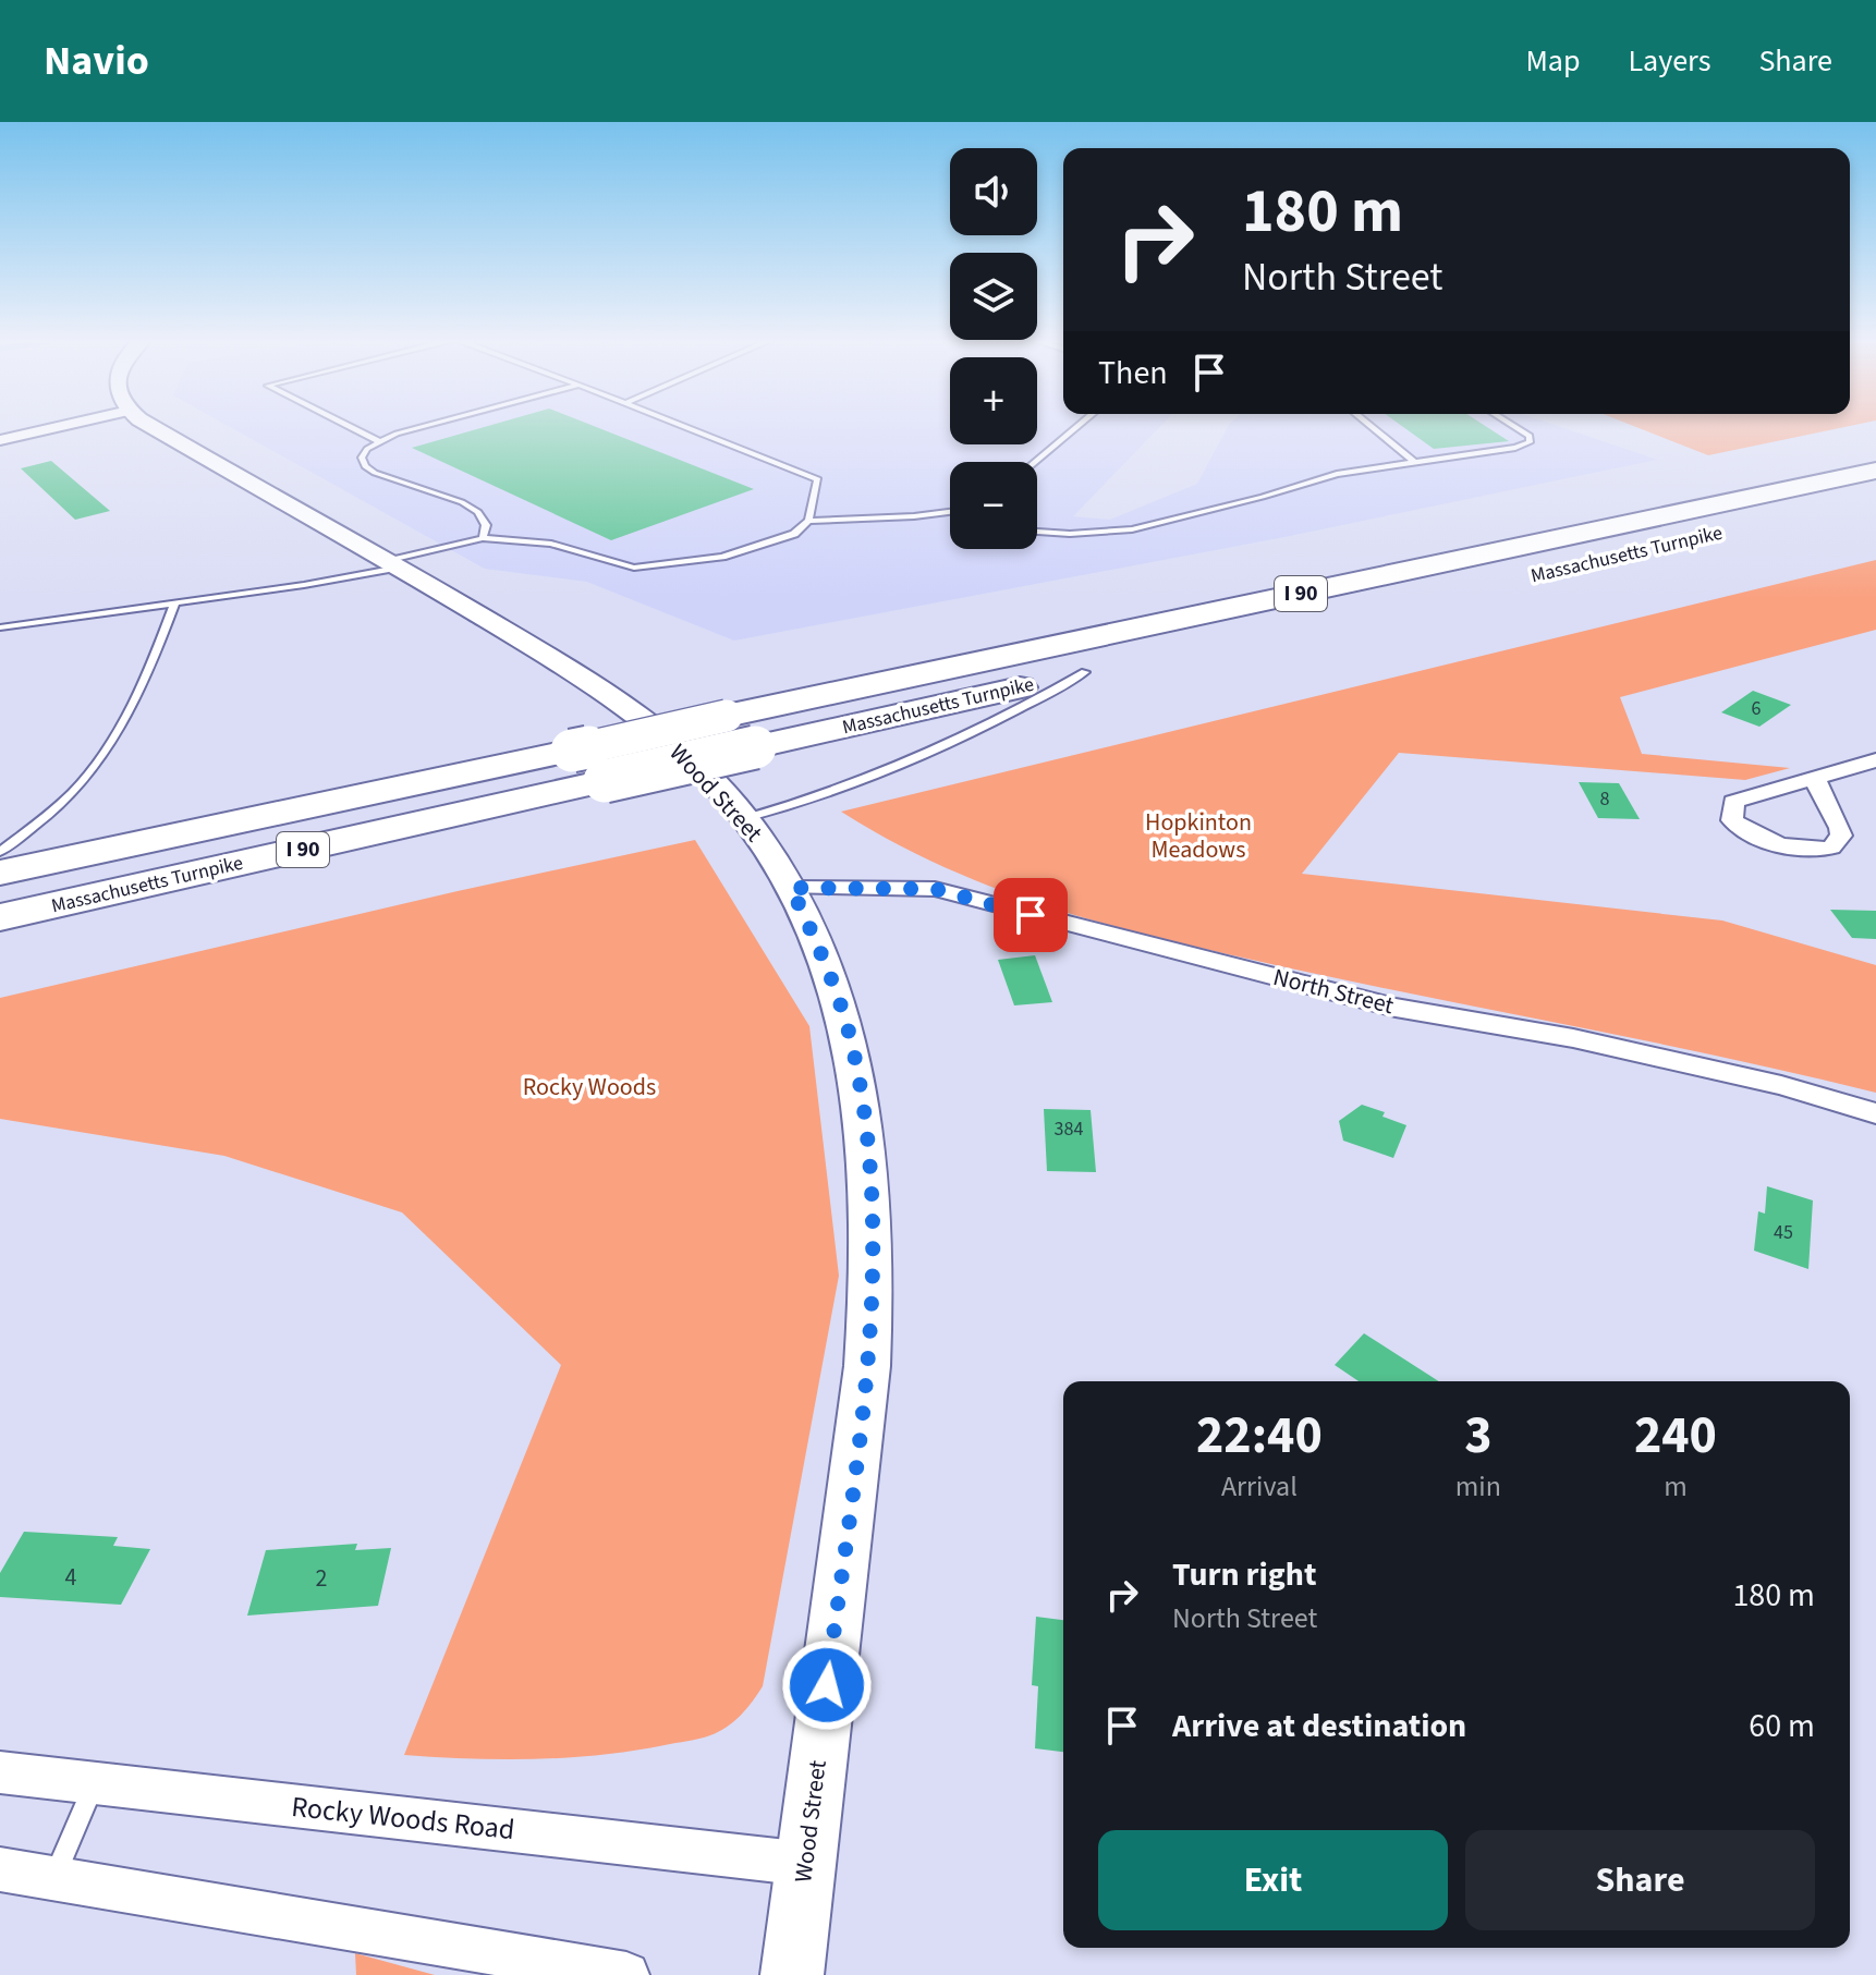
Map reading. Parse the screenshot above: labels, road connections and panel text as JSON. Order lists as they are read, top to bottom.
{
  "streets": {
    "highway": ["Massachusetts Turnpike", "I 90"],
    "main road": ["Wood Street"],
    "street": ["North Street", "Rocky Woods Road"]
  },
  "crossings": [
    ["Wood Street", "North Street"],
    ["Wood Street", "Rocky Woods Road"]
  ],
  "parks": ["Hopkinton Meadows", "Rocky Woods"],
  "house_numbers": [
    "6",
    "8",
    "384",
    "45",
    "4",
    "2"
  ],
  "page": {
    "header": "Navio",
    "nav": ["Map", "Layers", "Share"],
    "map_buttons": ["+", "−"],
    "turn": ["180 m", "North Street"],
    "then": "Then",
    "eta": [
      "22:40",
      "Arrival",
      "3",
      "min",
      "240",
      "m"
    ],
    "list": [
      {
        "name": "Turn right",
        "note": "North Street",
        "value": "180 m"
      },
      {
        "name": "Arrive at destination",
        "value": "60 m"
      }
    ],
    "buttons": ["Exit", "Share"]
  }
}
